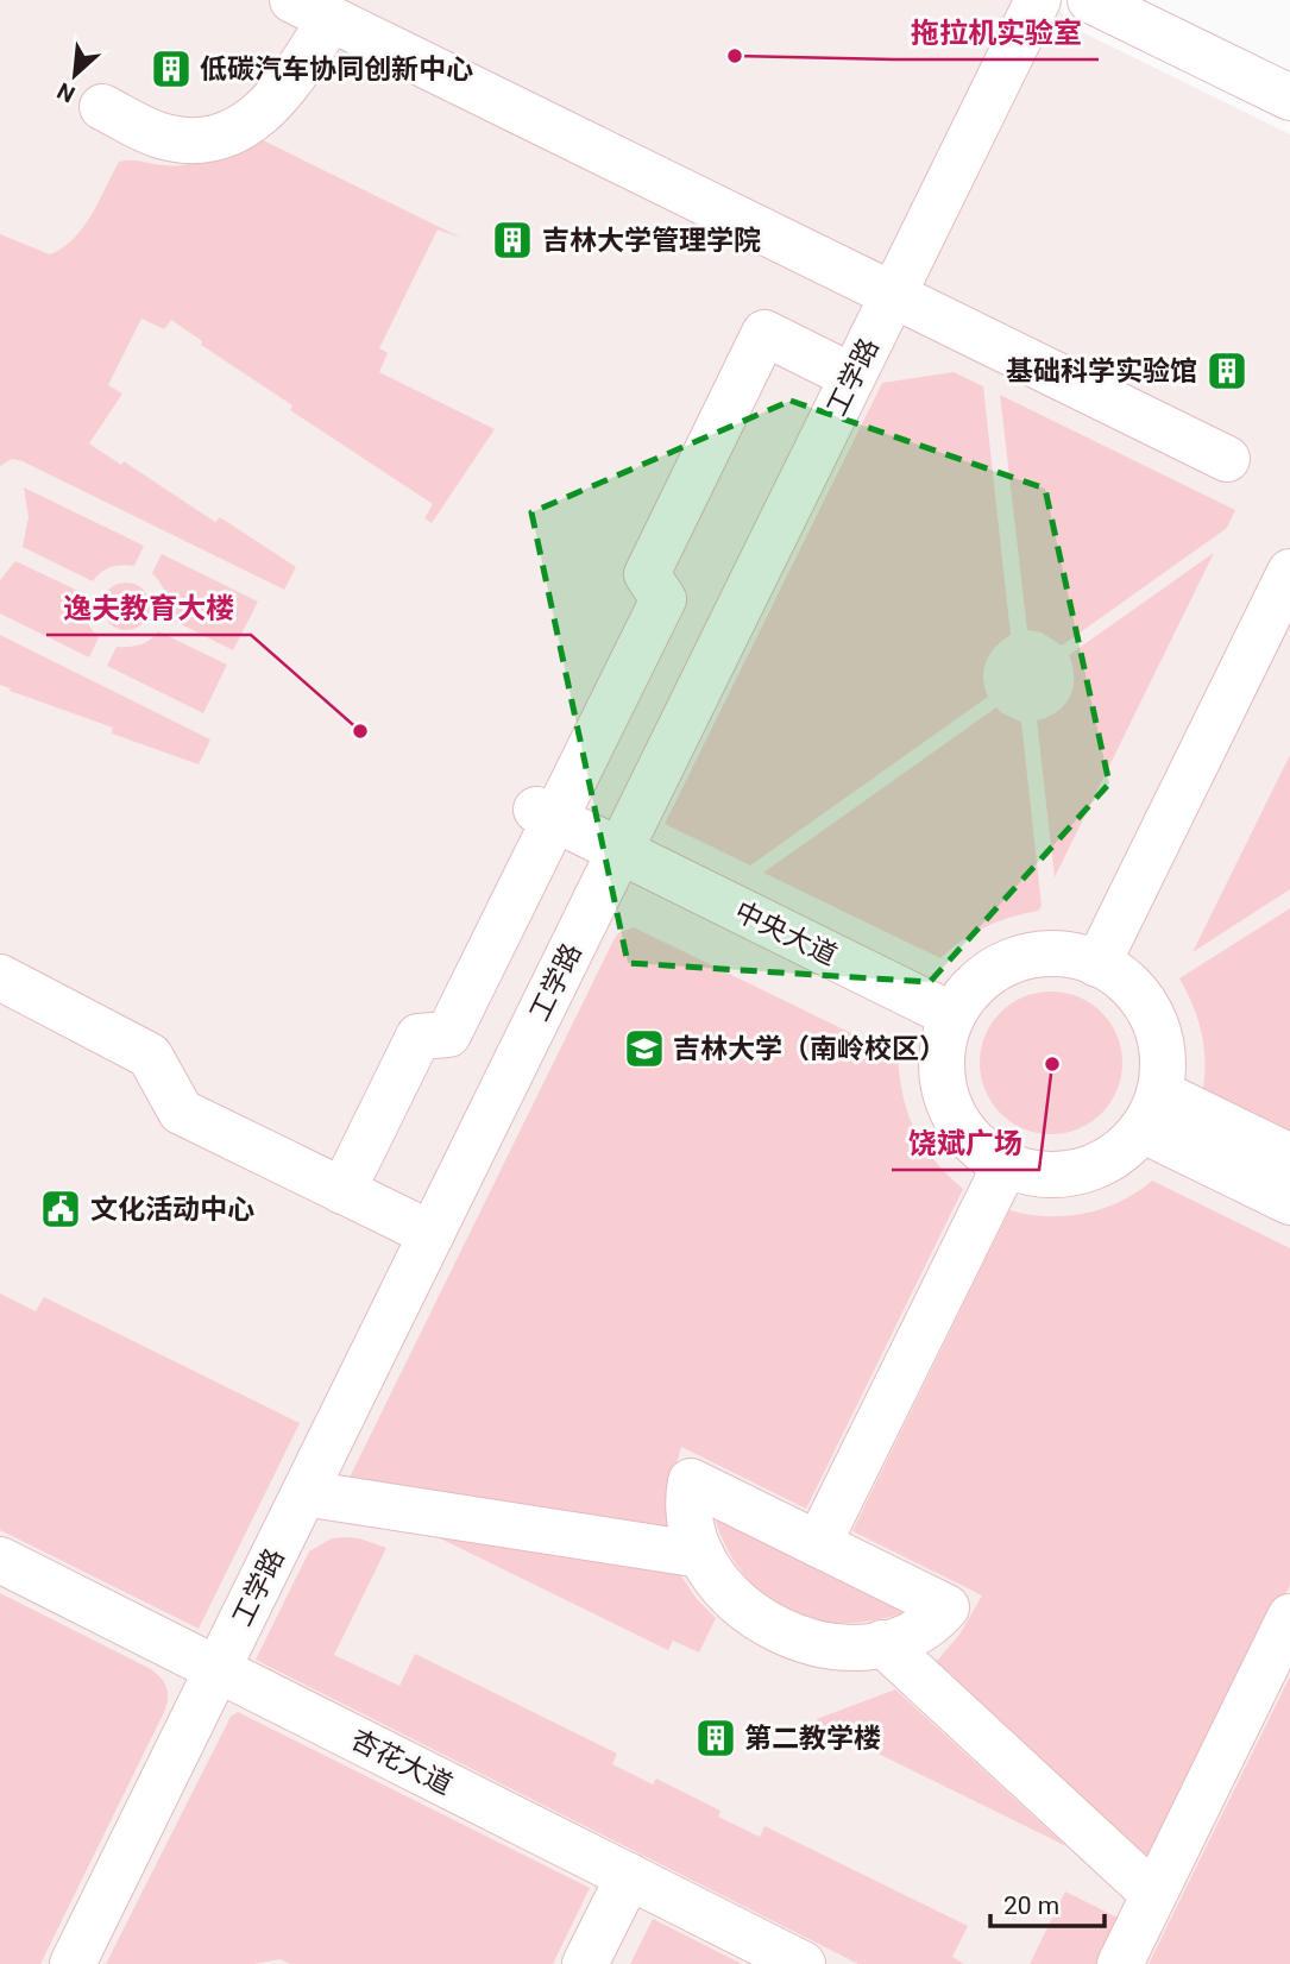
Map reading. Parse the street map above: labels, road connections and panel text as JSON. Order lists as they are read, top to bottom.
{
  "streets": {
    "lane": ["工学路", "中央大道", "杏花大道"]
  },
  "crossings": [
    ["工学路", "中央大道"],
    ["工学路", "杏花大道"]
  ],
  "places": {
    "other": ["拖拉机实验室", "逸夫教育大楼", "饶斌广场"],
    "building": [
      "低碳汽车协同创新中心",
      "吉林大学管理学院",
      "基础科学实验馆",
      "第二教学楼"
    ],
    "school or university": ["吉林大学（南岭校区）"],
    "public building": ["文化活动中心"]
  },
  "scale_bar": "20 m",
  "north": "bottom left"
}
